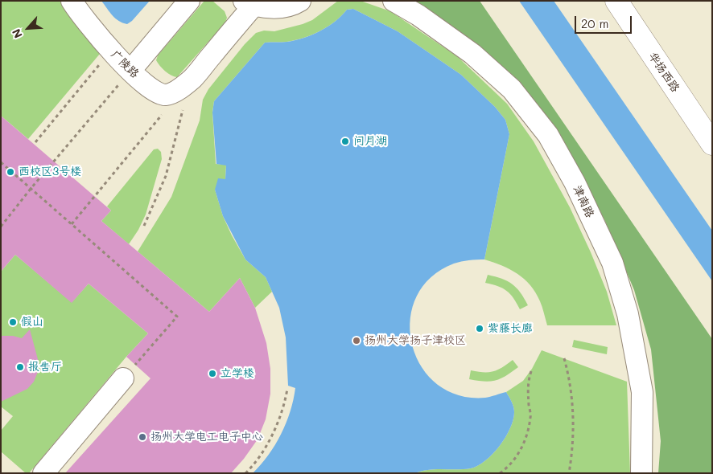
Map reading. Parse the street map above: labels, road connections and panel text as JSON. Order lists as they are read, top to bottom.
{
  "streets": {
    "main road": ["华扬西路"],
    "lane": ["广陵路", "津南路"]
  },
  "places": [
    "问月湖",
    "西校区3号楼",
    "假山",
    "紫藤长廊",
    "扬州大学扬子津校区",
    "报告厅",
    "立学楼",
    "扬州大学电工电子中心"
  ],
  "scale_bar": "20 m",
  "north": "bottom left"
}
